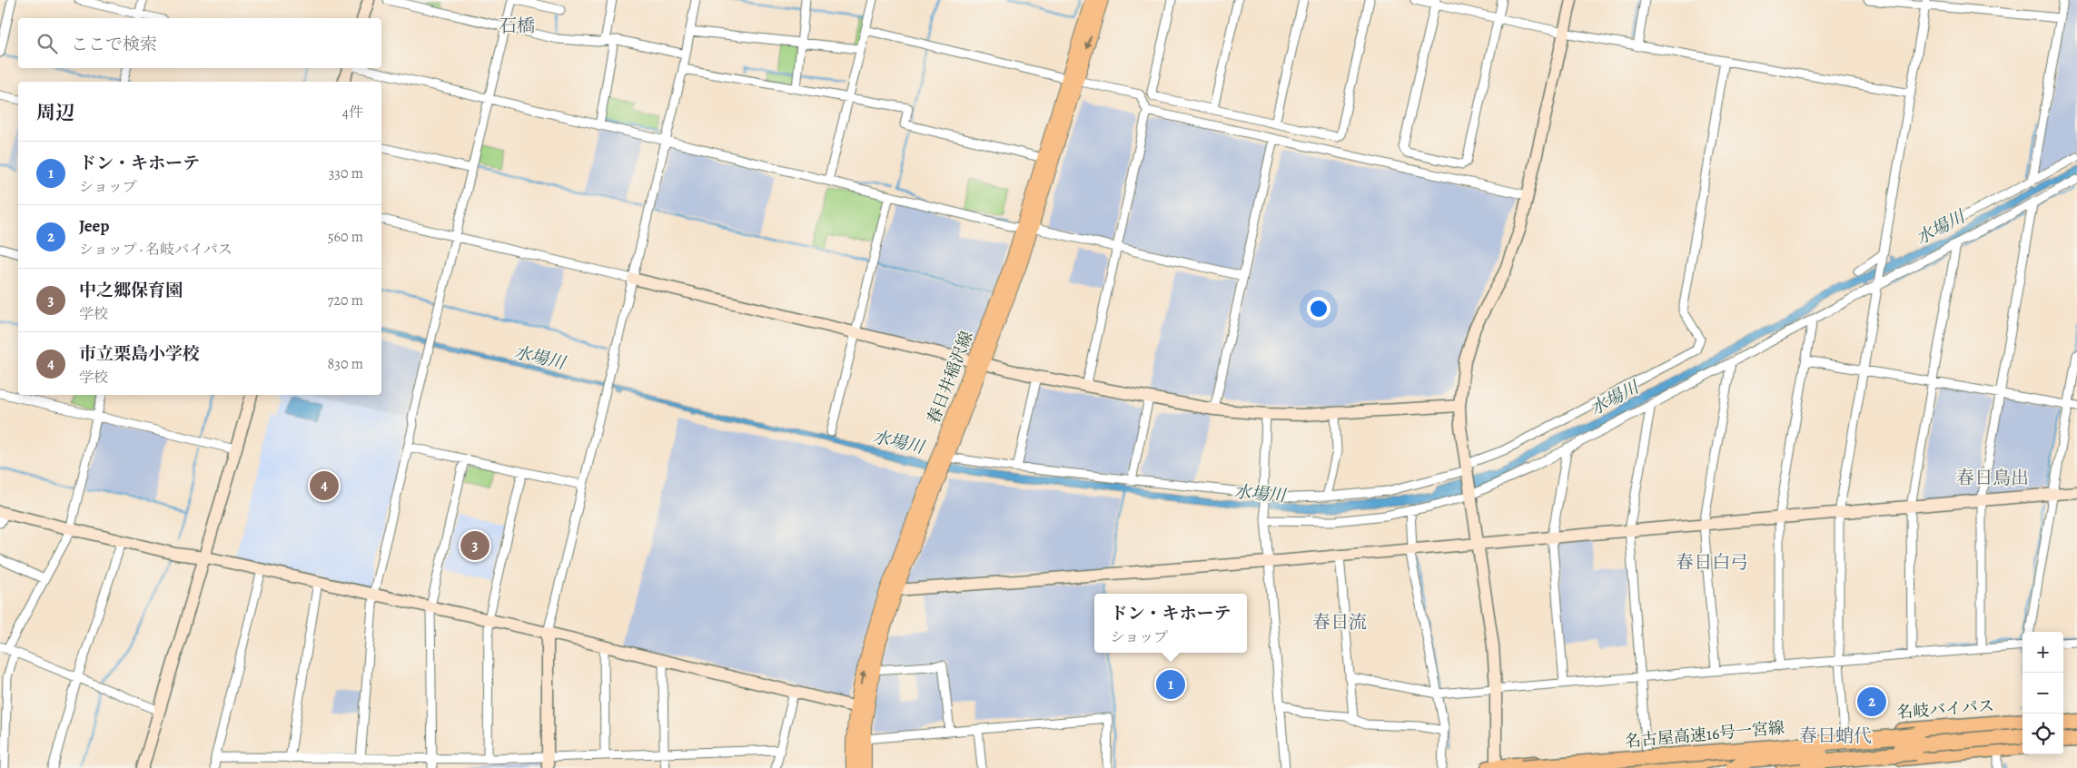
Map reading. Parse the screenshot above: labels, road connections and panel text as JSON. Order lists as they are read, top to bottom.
{
  "streets": {
    "highway": ["名岐バイパス", "名古屋高速16号一宮線"],
    "main road": ["春日井稲沢線"]
  },
  "districts": [
    "石橋",
    "春日鳥出",
    "春日白弓",
    "春日流",
    "春日蛸代"
  ],
  "water": ["水場川"],
  "page": {
    "search": "ここで検索",
    "heading": ["周辺", "4件"],
    "list": [
      {
        "mark": "1",
        "name": "ドン・キホーテ",
        "note": "ショップ",
        "value": "330 m"
      },
      {
        "mark": "2",
        "name": "Jeep",
        "note": "ショップ · 名岐バイパス",
        "value": "560 m"
      },
      {
        "mark": "3",
        "name": "中之郷保育園",
        "note": "学校",
        "value": "720 m"
      },
      {
        "mark": "4",
        "name": "市立栗島小学校",
        "note": "学校",
        "value": "830 m"
      }
    ],
    "pins": [
      "4",
      "3",
      "1",
      "2"
    ],
    "popup": ["ドン・キホーテ", "ショップ"],
    "map_buttons": ["+", "−"]
  }
}
